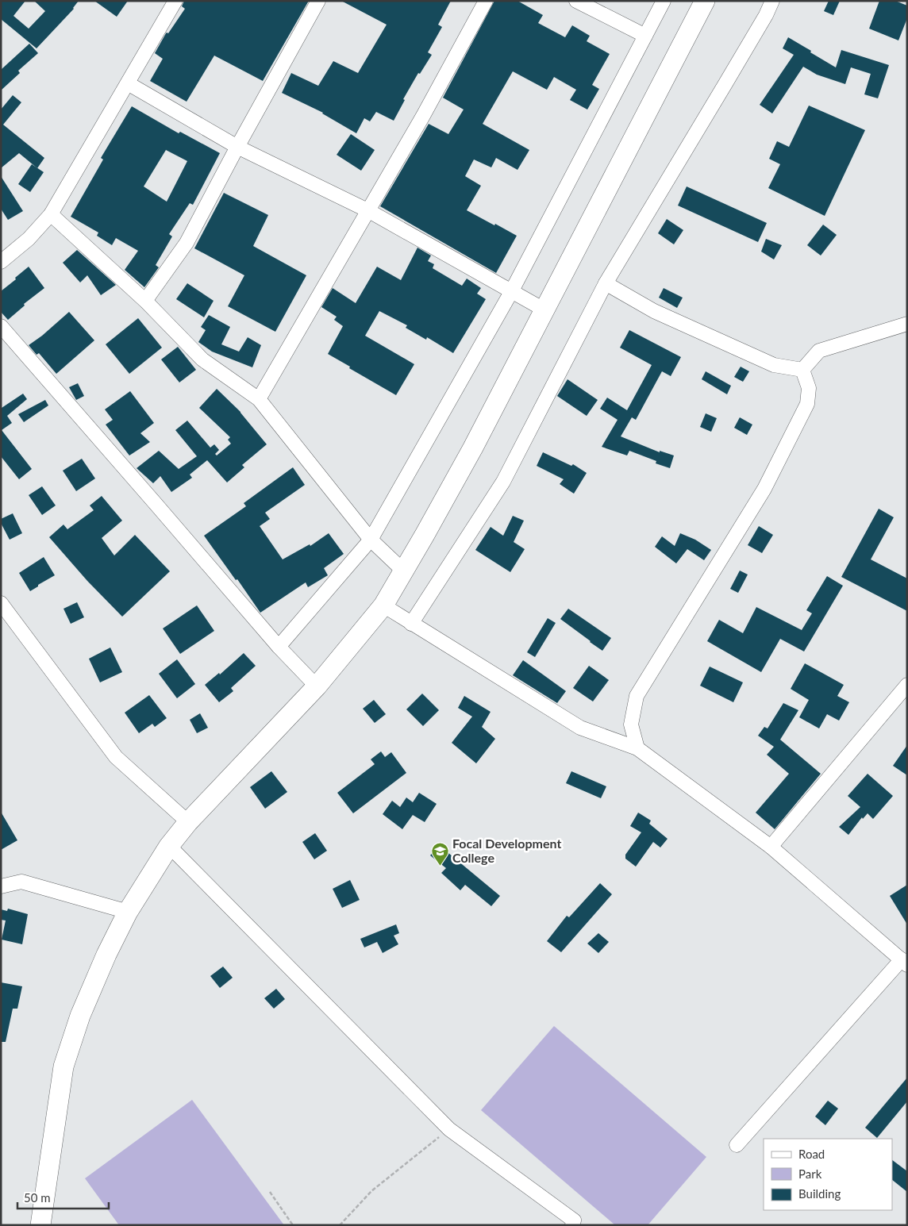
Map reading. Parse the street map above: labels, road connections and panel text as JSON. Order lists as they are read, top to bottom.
{
  "places": {
    "school or university": ["Focal Development College"]
  },
  "legend": ["Road", "Park", "Building"],
  "scale_bar": "50 m"
}
